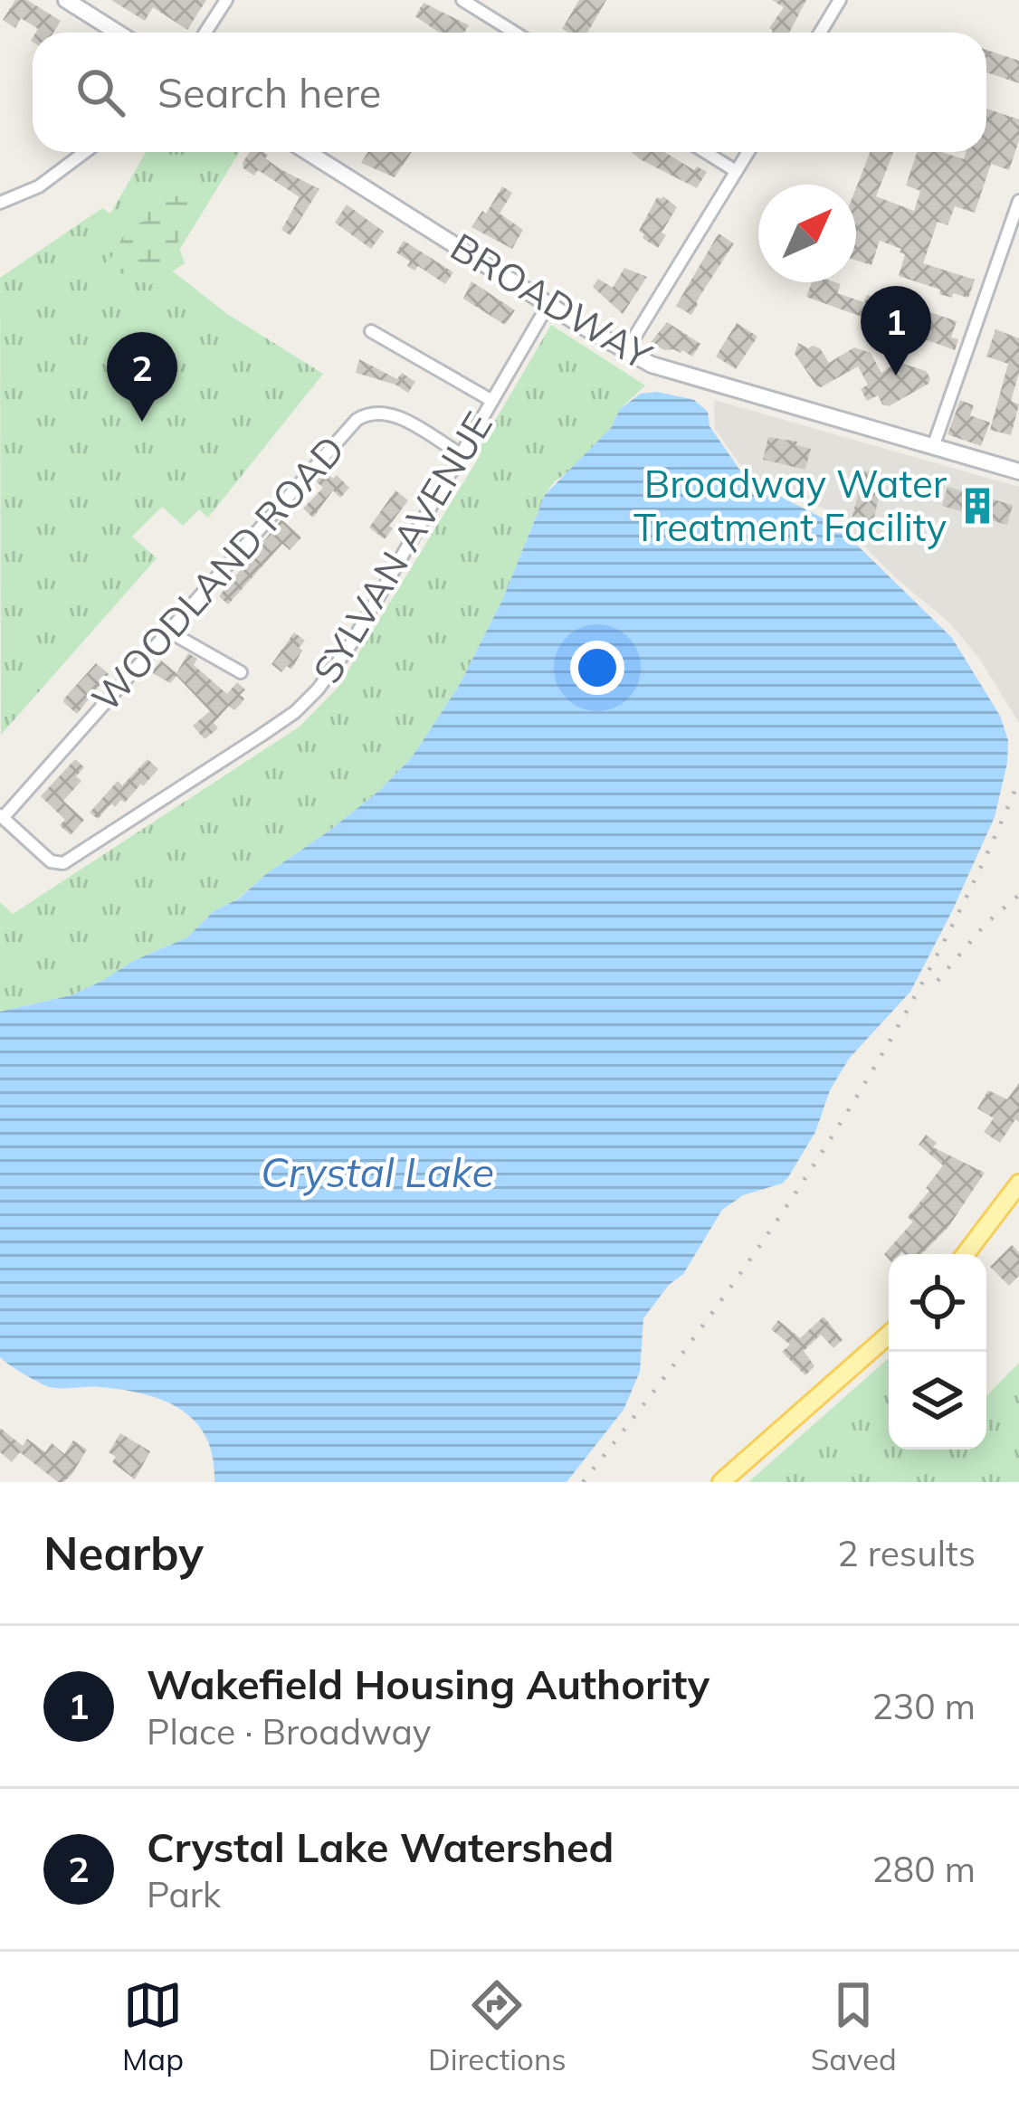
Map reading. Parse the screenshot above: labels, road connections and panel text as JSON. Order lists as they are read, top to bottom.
{
  "streets": {
    "street": ["BROADWAY", "SYLVAN AVENUE", "WOODLAND ROAD"]
  },
  "crossings": [
    ["BROADWAY", "SYLVAN AVENUE"],
    ["SYLVAN AVENUE", "WOODLAND ROAD"]
  ],
  "water": ["Crystal Lake"],
  "places": {
    "building": ["Broadway Water Treatment Facility"]
  },
  "north": "top right",
  "page": {
    "search": "Search here",
    "pins": ["1", "2"],
    "heading": ["Nearby", "2 results"],
    "list": [
      {
        "mark": "1",
        "name": "Wakefield Housing Authority",
        "note": "Place · Broadway",
        "value": "230 m"
      },
      {
        "mark": "2",
        "name": "Crystal Lake Watershed",
        "note": "Park",
        "value": "280 m"
      }
    ],
    "nav": ["Map", "Directions", "Saved"]
  }
}
